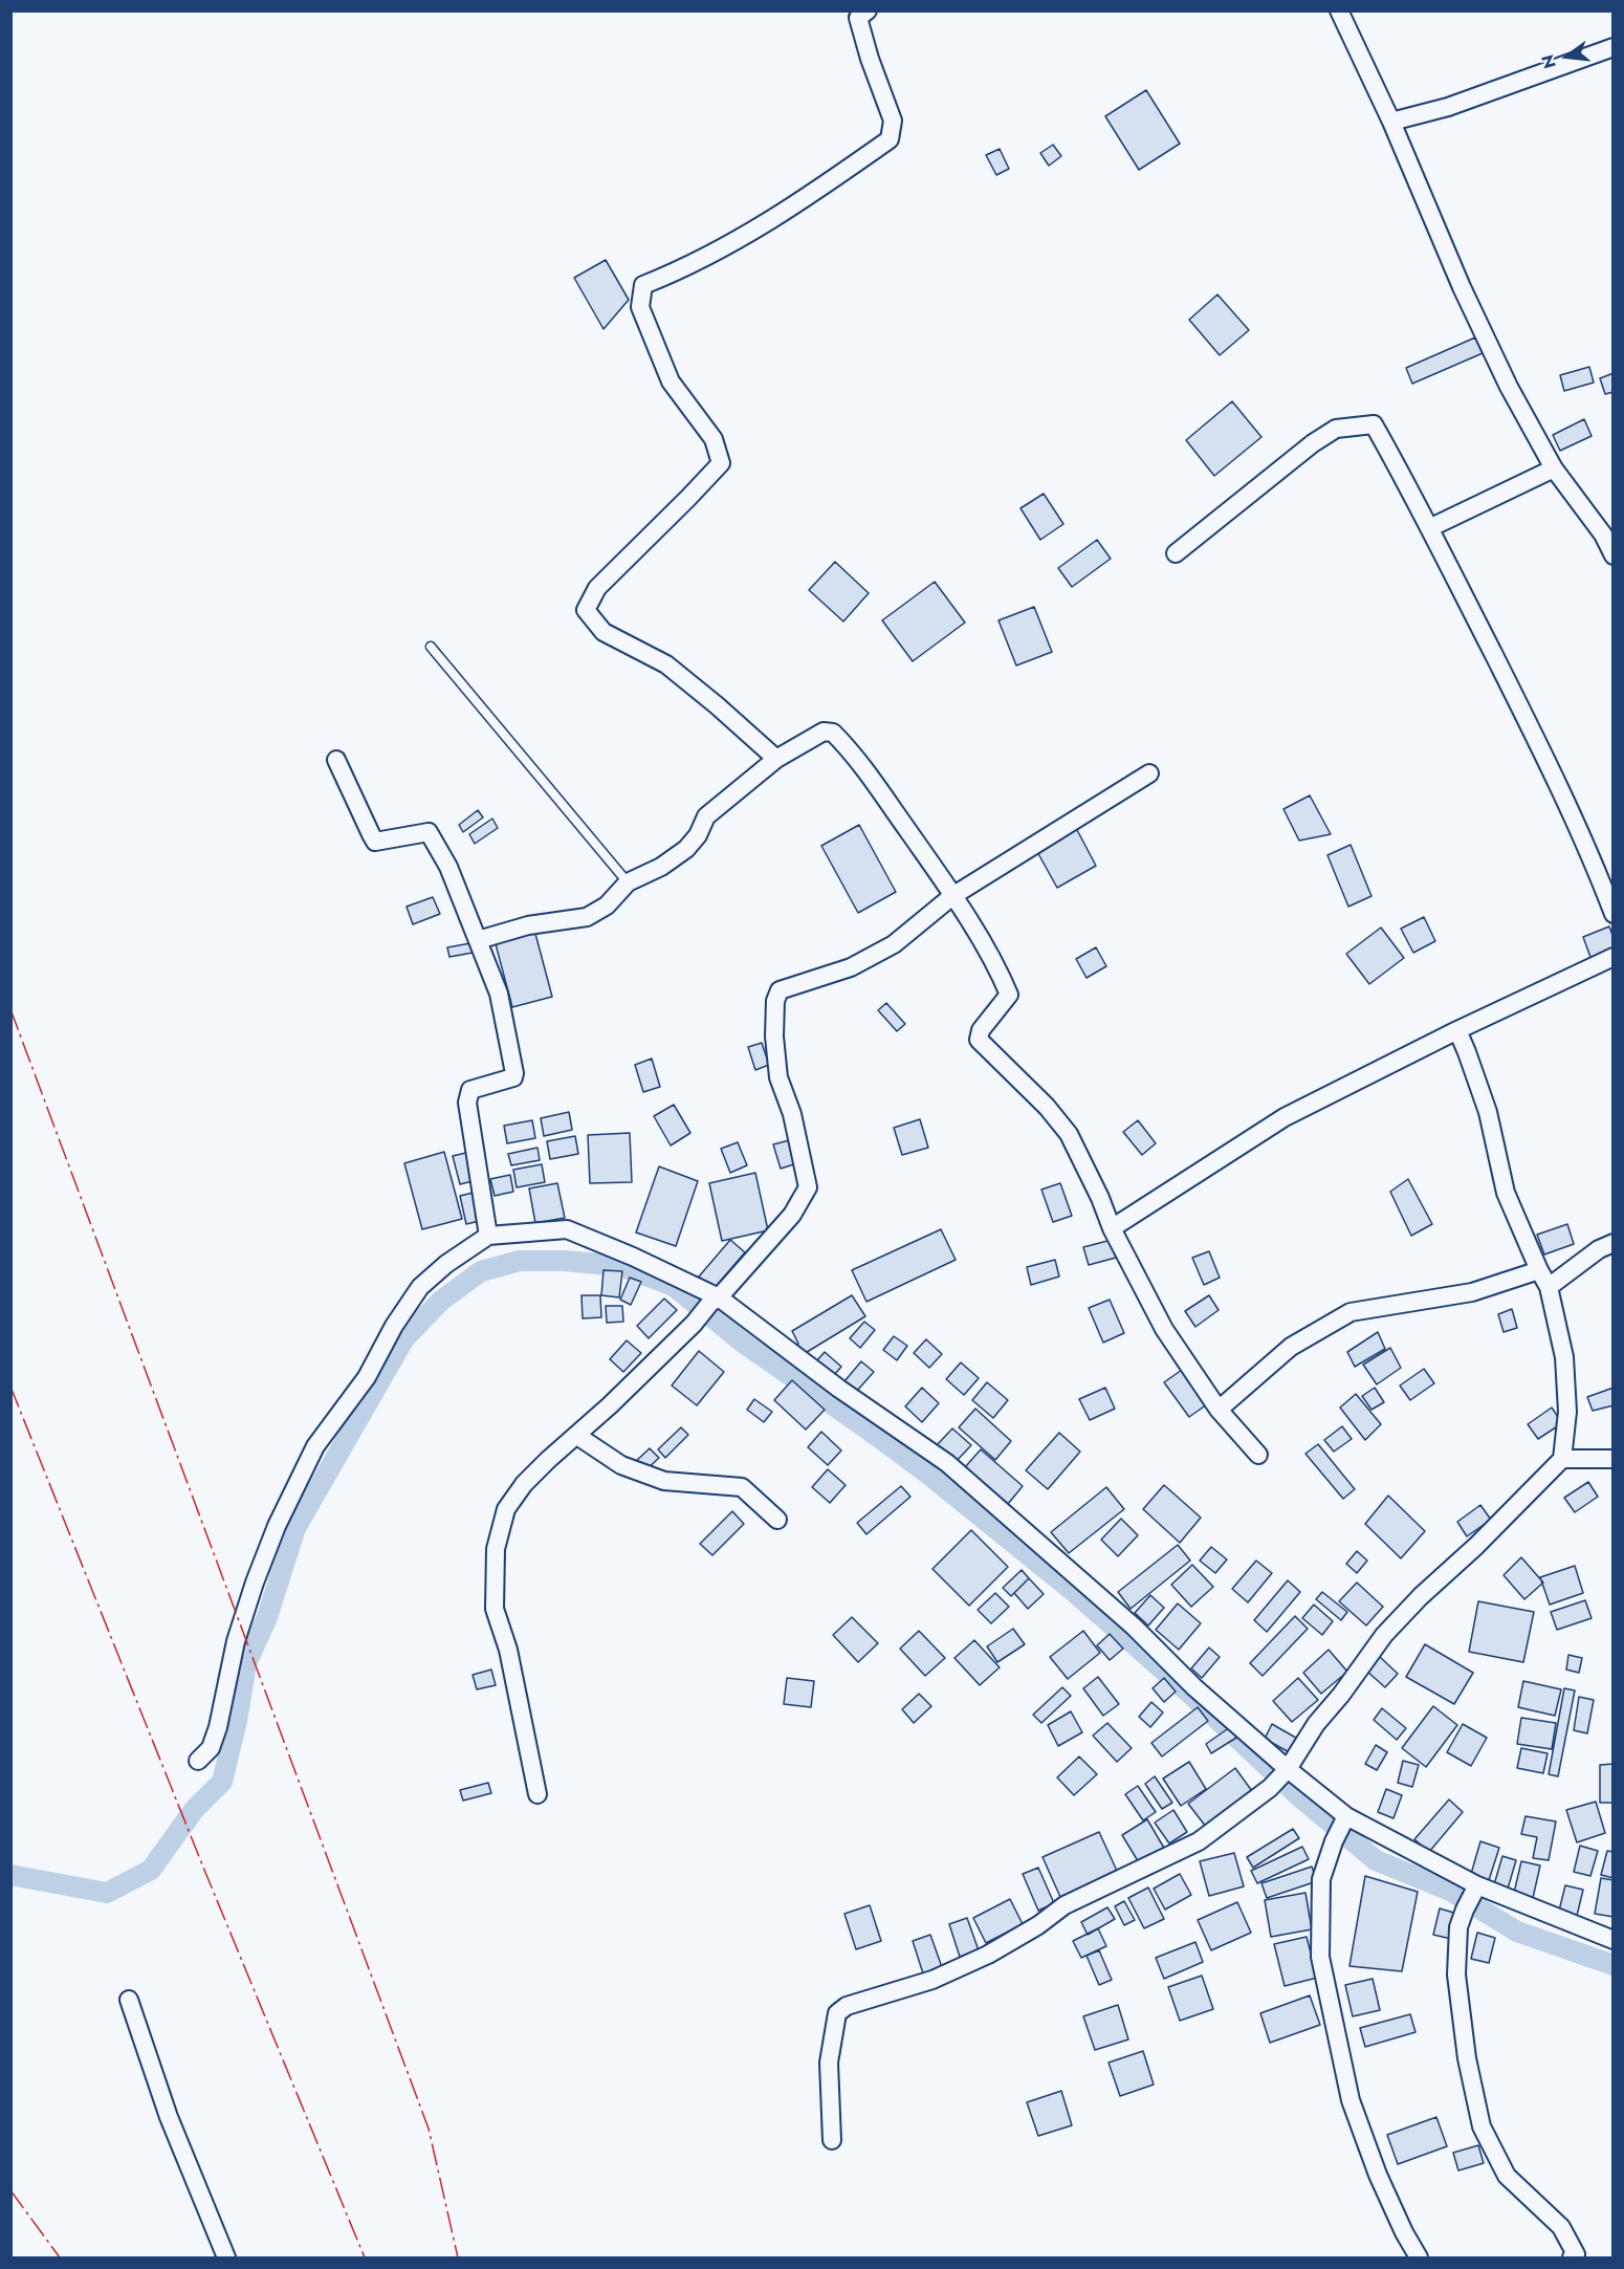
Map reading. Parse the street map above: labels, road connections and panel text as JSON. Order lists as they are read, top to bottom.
{
  "north": "left"
}
